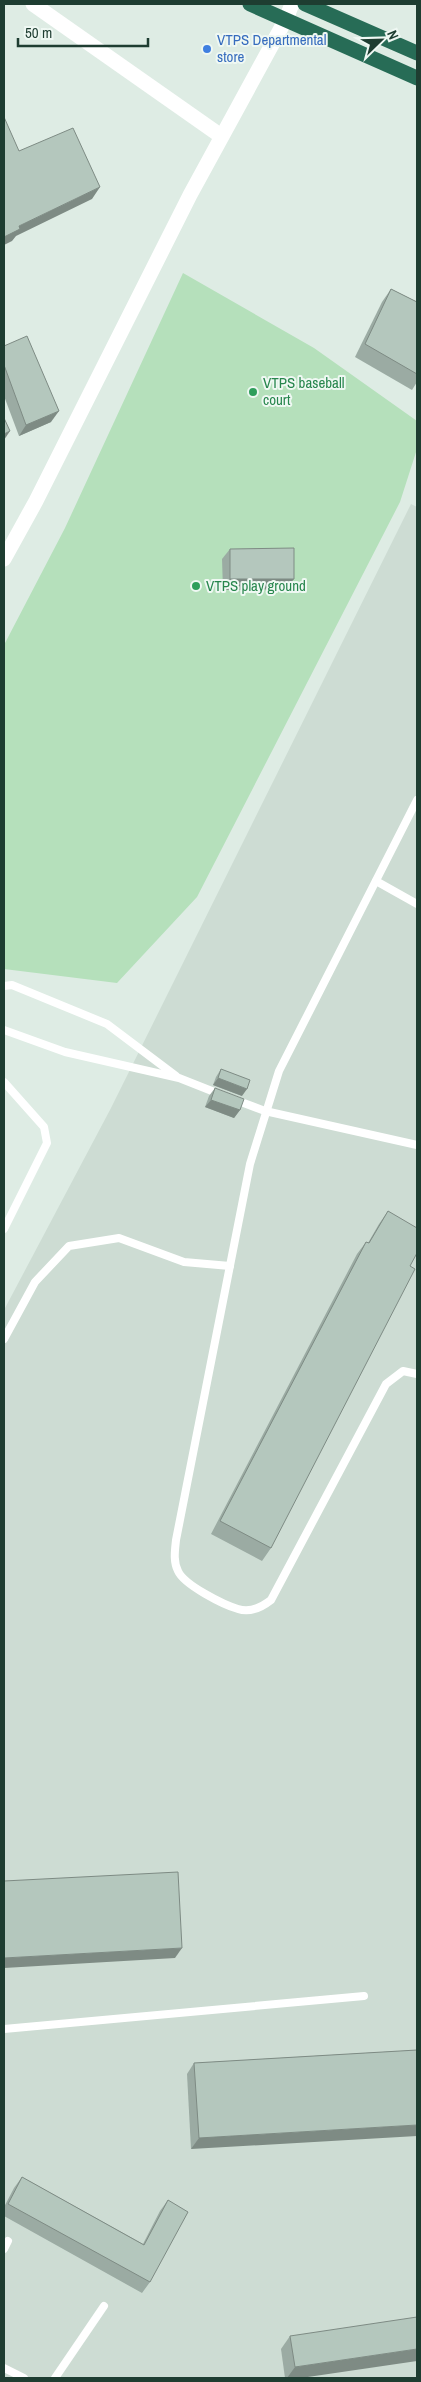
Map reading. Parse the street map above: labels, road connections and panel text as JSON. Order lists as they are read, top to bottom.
{
  "places": ["VTPS Departmental store", "VTPS baseball court", "VTPS play ground"],
  "scale_bar": "50 m",
  "north": "top right"
}
